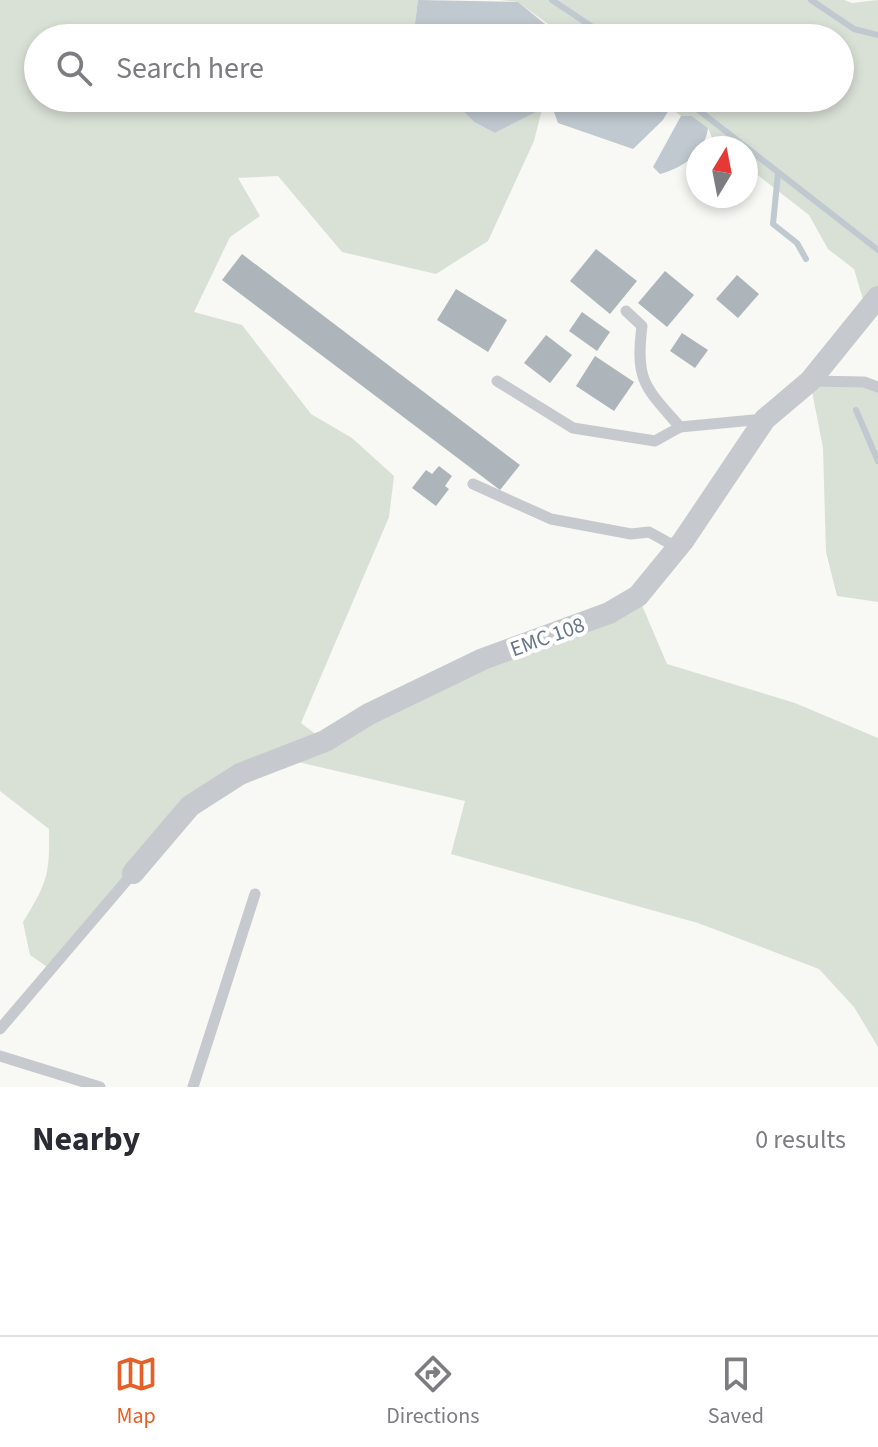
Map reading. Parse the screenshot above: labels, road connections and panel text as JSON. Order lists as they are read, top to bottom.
{
  "streets": {
    "street": ["EMC 108"]
  },
  "north": "top",
  "page": {
    "search": "Search here",
    "heading": ["Nearby", "0 results"],
    "nav": ["Map", "Directions", "Saved"]
  }
}
